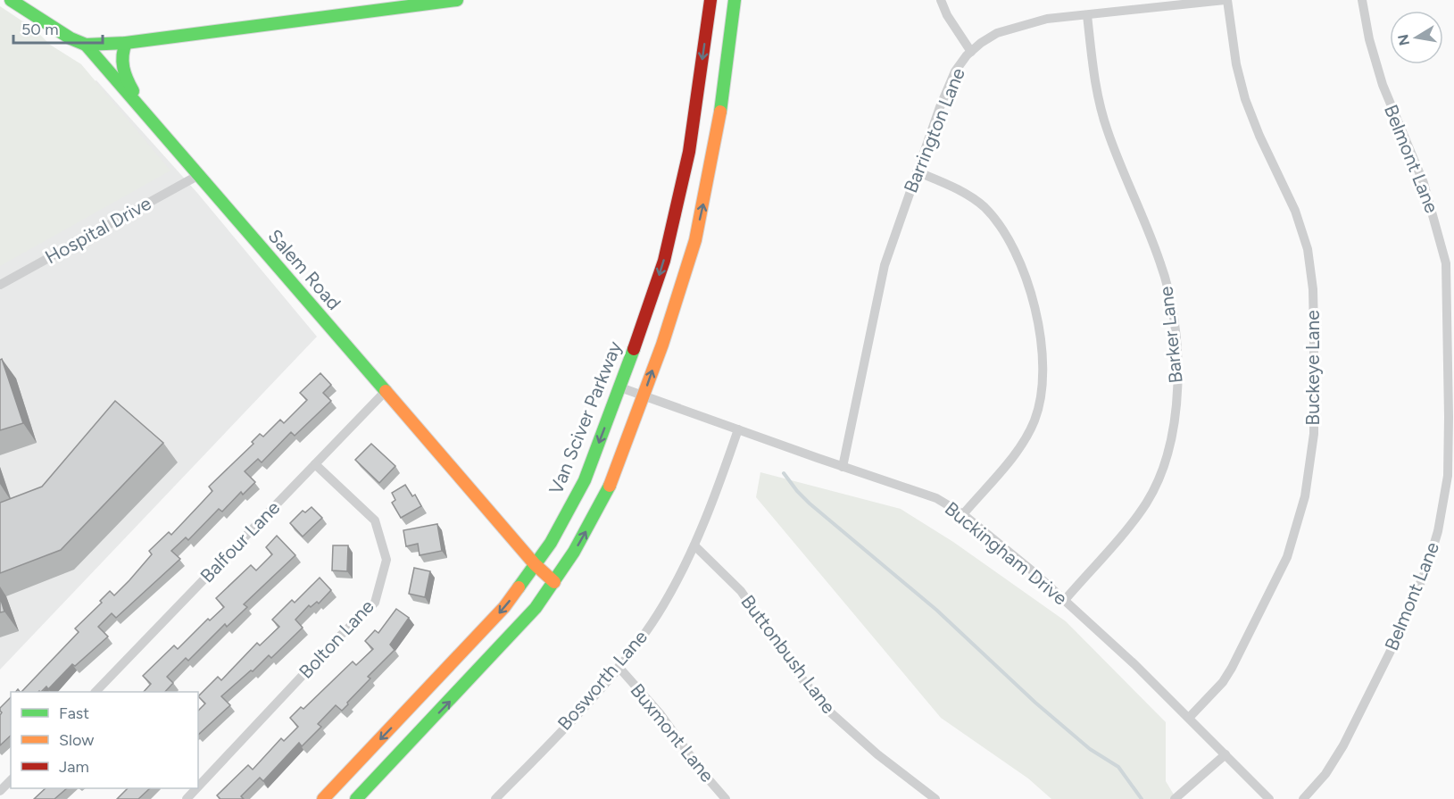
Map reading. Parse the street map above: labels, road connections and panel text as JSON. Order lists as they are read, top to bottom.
{
  "streets": {
    "street": [
      "Barrington Lane",
      "Belmont Lane",
      "Hospital Drive",
      "Salem Road",
      "Barker Lane",
      "Buckeye Lane",
      "Van Sciver Parkway",
      "Balfour Lane",
      "Buckingham Drive",
      "Bolton Lane",
      "Buttonbush Lane",
      "Bosworth Lane",
      "Buxmont Lane"
    ]
  },
  "crossings": [
    ["Barrington Lane", "Barker Lane"],
    ["Barrington Lane", "Buckeye Lane"],
    ["Barrington Lane", "Buckingham Drive"],
    ["Hospital Drive", "Salem Road"],
    ["Salem Road", "Van Sciver Parkway"],
    ["Salem Road", "Balfour Lane"],
    ["Barker Lane", "Buckingham Drive"],
    ["Buckeye Lane", "Buckingham Drive"],
    ["Van Sciver Parkway", "Buckingham Drive"],
    ["Balfour Lane", "Bolton Lane"],
    ["Buckingham Drive", "Bosworth Lane"],
    ["Buttonbush Lane", "Bosworth Lane"],
    ["Bosworth Lane", "Buxmont Lane"]
  ],
  "legend": ["Fast", "Slow", "Jam"],
  "scale_bar": "50 m",
  "north": "left"
}
